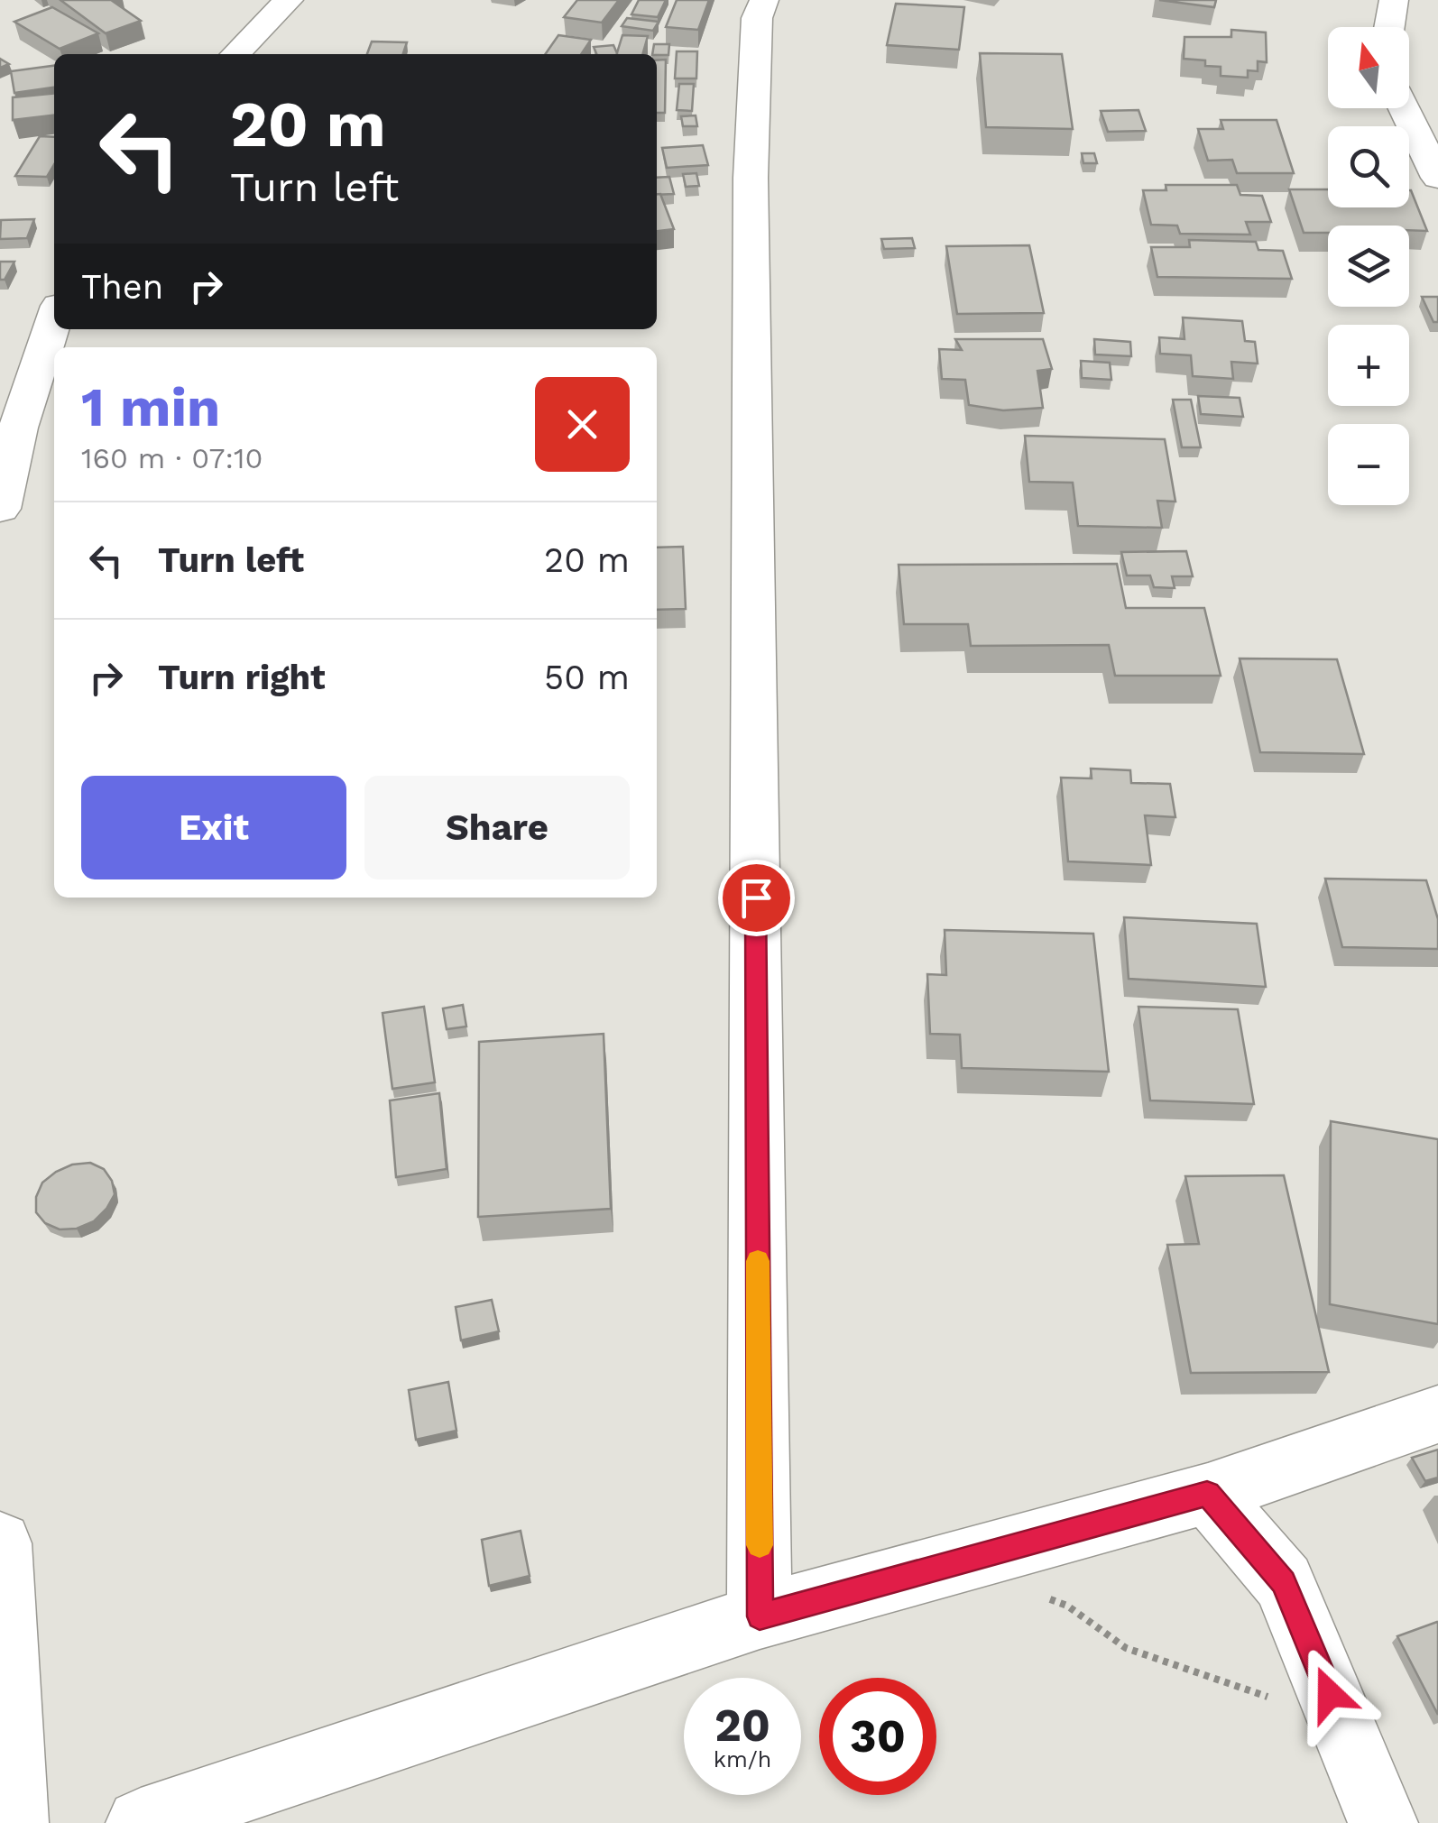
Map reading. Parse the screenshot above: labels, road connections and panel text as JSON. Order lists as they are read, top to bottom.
{
  "north": "top",
  "page": {
    "map_buttons": ["+", "−"],
    "turn": ["20 m", "Turn left"],
    "then": "Then",
    "heading": ["1 min", "160 m · 07:10"],
    "list": [
      {
        "name": "Turn left",
        "value": "20 m"
      },
      {
        "name": "Turn right",
        "value": "50 m"
      }
    ],
    "buttons": ["Exit", "Share"],
    "speed": "20 km/h",
    "limit": "30"
  }
}
